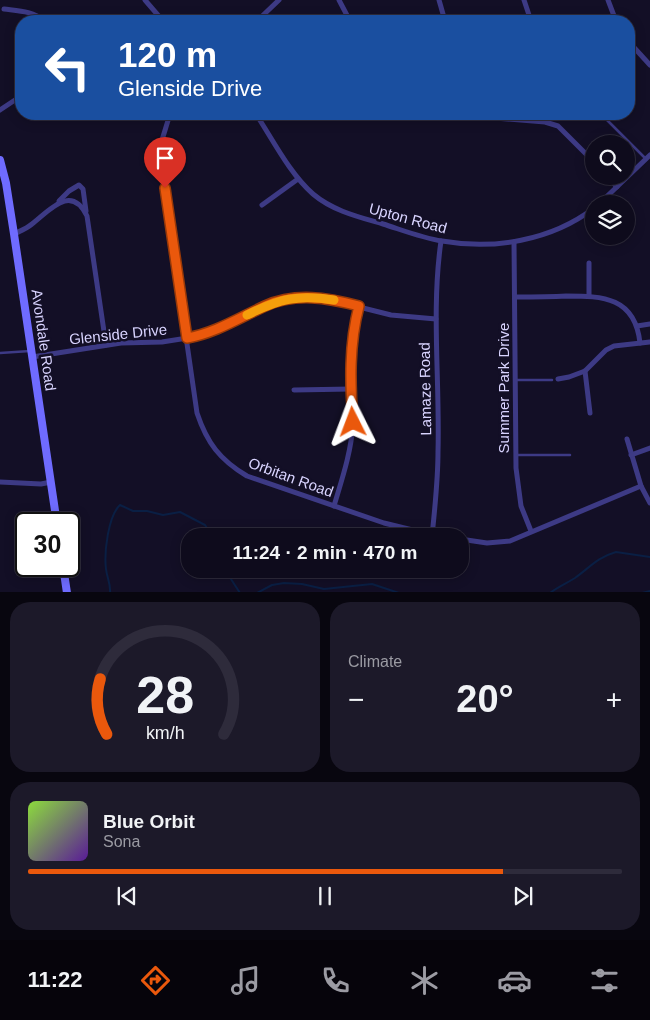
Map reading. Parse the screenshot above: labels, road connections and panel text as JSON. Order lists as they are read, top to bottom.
{
  "streets": {
    "street": [
      "Upton Road",
      "Glenside Drive",
      "Avondale Road",
      "Summer Park Drive",
      "Lamaze Road",
      "Orbitan Road"
    ]
  },
  "crossings": [
    ["Upton Road", "Summer Park Drive"],
    ["Upton Road", "Lamaze Road"],
    ["Glenside Drive", "Avondale Road"],
    ["Glenside Drive", "Lamaze Road"],
    ["Glenside Drive", "Orbitan Road"]
  ],
  "page": {
    "turn": ["120 m", "Glenside Drive"],
    "limit": "30",
    "trip": "11:24 · 2 min · 470 m",
    "tile": "Climate",
    "heat": ["−", "20°", "+"],
    "song": ["Blue Orbit", "Sona"],
    "tabs": "11:22",
    "gauge": ["28", "km/h"]
  }
}
